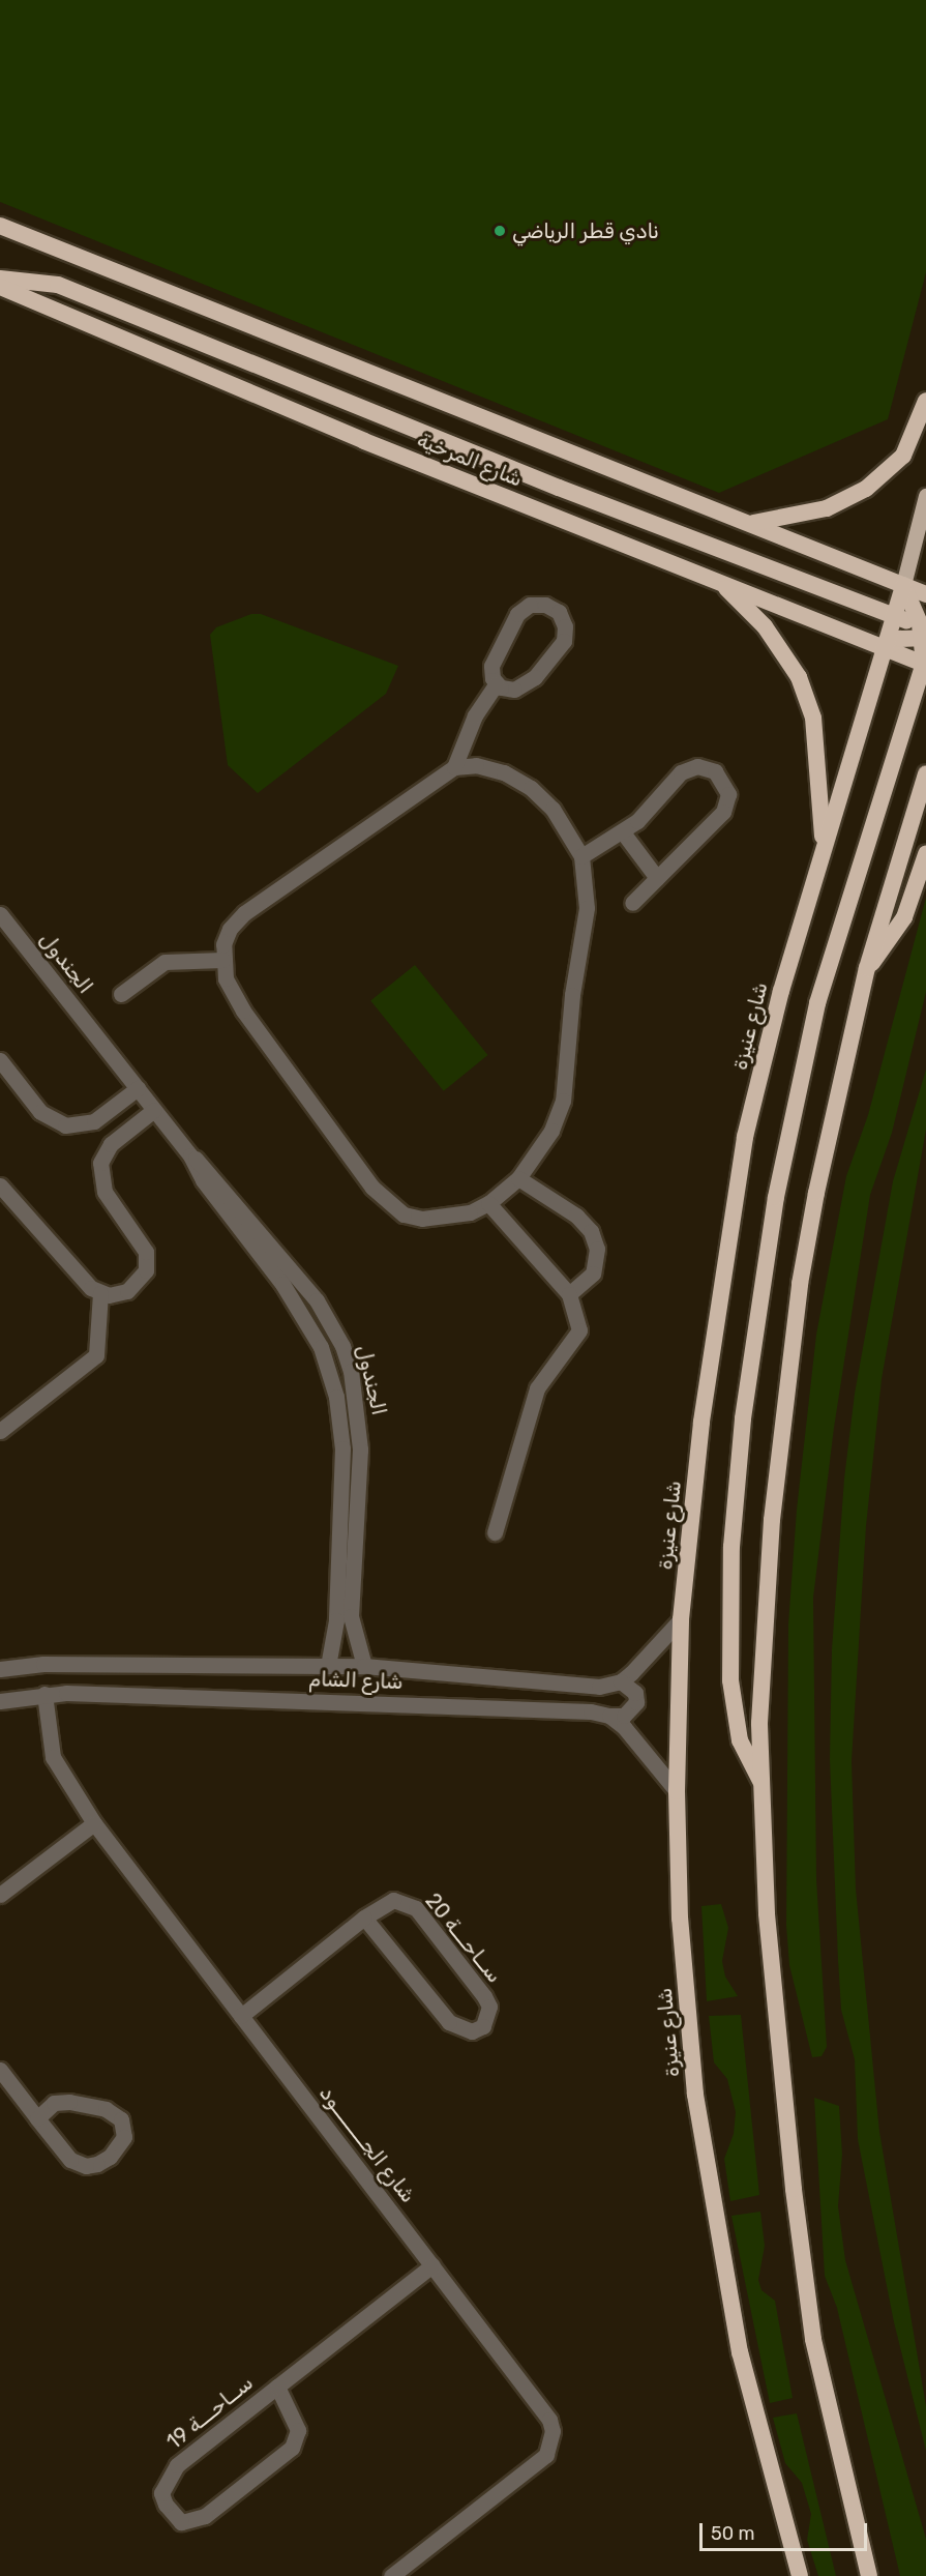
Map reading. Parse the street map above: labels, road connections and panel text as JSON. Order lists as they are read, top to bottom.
{
  "streets": {
    "highway": ["شارع المرخية", "شارع عنيزة"],
    "street": [
      "الجندول",
      "شارع الشام",
      "ســاحـــة 20",
      "شارع الجــــــــود",
      "ســاحـــة 19"
    ]
  },
  "crossings": [
    ["شارع المرخية", "شارع عنيزة"],
    ["الجندول", "شارع الشام"],
    ["شارع الشام", "شارع الجــــــــود"],
    ["ســاحـــة 20", "شارع الجــــــــود"],
    ["شارع الجــــــــود", "ســاحـــة 19"]
  ],
  "places": ["نادي قطر الرياضي"],
  "scale_bar": "50 m"
}
